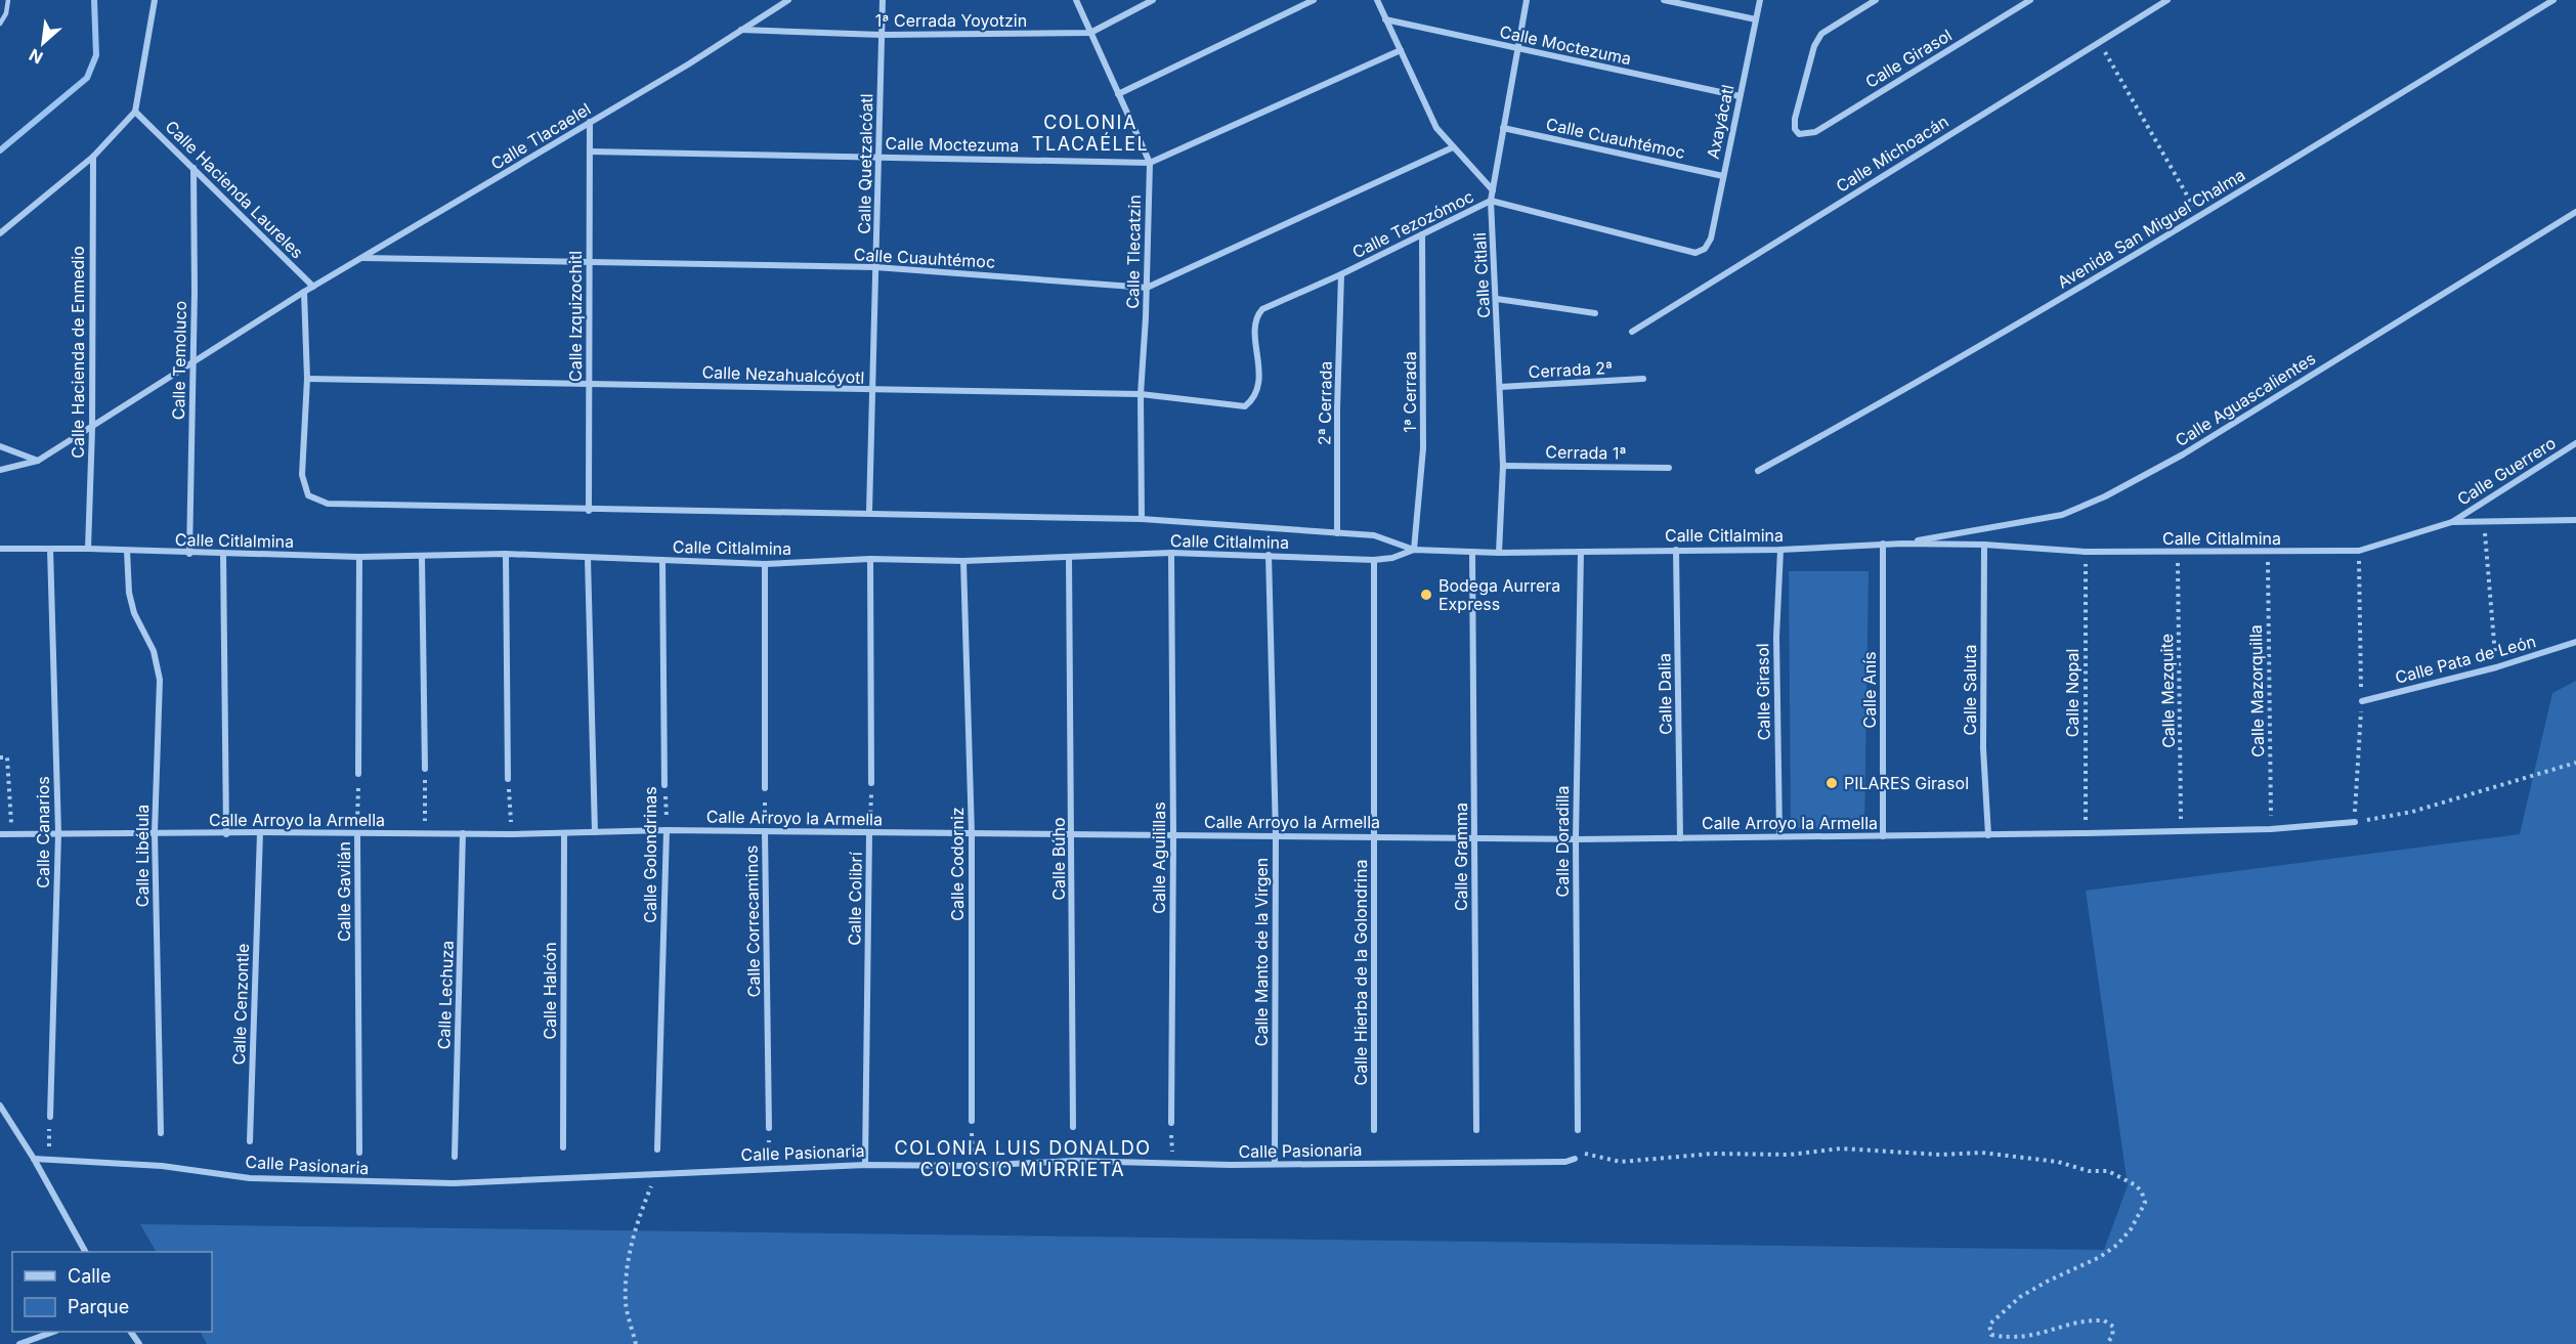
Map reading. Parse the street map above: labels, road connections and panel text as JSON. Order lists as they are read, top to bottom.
{
  "streets": {
    "street": [
      "1ª Cerrada Yoyotzin",
      "Calle Moctezuma",
      "Calle Girasol",
      "Axayácatl",
      "Calle Tlacaelel",
      "Calle Cuauhtémoc",
      "Calle Michoacán",
      "Calle Quetzalcóatl",
      "Calle Hacienda Laureles",
      "Calle Tezozómoc",
      "Avenida San Miguel Chalma",
      "Calle Tlecatzin",
      "Calle Citlali",
      "Calle Izquizochitl",
      "Calle Hacienda de Enmedio",
      "Calle Temoluco",
      "Cerrada 2ª",
      "Calle Nezahualcóyotl",
      "1ª Cerrada",
      "Calle Aguascalientes",
      "2ª Cerrada",
      "Cerrada 1ª",
      "Calle Guerrero",
      "Calle Citlalmina",
      "Calle Pata de León",
      "Calle Anís",
      "Calle Saluta",
      "Calle Dalia",
      "Calle Arroyo la Armella",
      "Calle Canarios",
      "Calle Doradilla",
      "Calle Golondrinas",
      "Calle Libélula",
      "Calle Gramma",
      "Calle Aguilillas",
      "Calle Búho",
      "Calle Codorniz",
      "Calle Gavilán",
      "Calle Colibrí",
      "Calle Correcaminos",
      "Calle Manto de la Virgen",
      "Calle Hierba de la Golondrina",
      "Calle Halcón",
      "Calle Lechuza",
      "Calle Cenzontle",
      "Calle Pasionaria"
    ],
    "path": ["Calle Mezquite", "Calle Mazorquilla", "Calle Nopal"]
  },
  "crossings": [
    ["1ª Cerrada Yoyotzin", "Calle Tlacaelel"],
    ["1ª Cerrada Yoyotzin", "Calle Quetzalcóatl"],
    ["1ª Cerrada Yoyotzin", "Calle Tlecatzin"],
    ["Calle Moctezuma", "Axayácatl"],
    ["Calle Moctezuma", "Calle Quetzalcóatl"],
    ["Calle Moctezuma", "Calle Tlecatzin"],
    ["Calle Moctezuma", "Calle Citlali"],
    ["Calle Moctezuma", "Calle Izquizochitl"],
    ["Calle Girasol", "Calle Citlalmina"],
    ["Calle Girasol", "Calle Arroyo la Armella"],
    ["Axayácatl", "Calle Cuauhtémoc"],
    ["Axayácatl", "Calle Tezozómoc"],
    ["Calle Tlacaelel", "Calle Cuauhtémoc"],
    ["Calle Tlacaelel", "Calle Hacienda Laureles"],
    ["Calle Tlacaelel", "Calle Izquizochitl"],
    ["Calle Tlacaelel", "Calle Hacienda de Enmedio"],
    ["Calle Tlacaelel", "Calle Temoluco"],
    ["Calle Cuauhtémoc", "Calle Quetzalcóatl"],
    ["Calle Cuauhtémoc", "Calle Tlecatzin"],
    ["Calle Cuauhtémoc", "Calle Citlali"],
    ["Calle Cuauhtémoc", "Calle Izquizochitl"],
    ["Calle Quetzalcóatl", "Calle Nezahualcóyotl"],
    ["Calle Hacienda Laureles", "Calle Temoluco"],
    ["Calle Tezozómoc", "Calle Citlali"],
    ["Calle Tezozómoc", "Calle Nezahualcóyotl"],
    ["Calle Tezozómoc", "1ª Cerrada"],
    ["Calle Tezozómoc", "2ª Cerrada"],
    ["Calle Tlecatzin", "Calle Nezahualcóyotl"],
    ["Calle Citlali", "Cerrada 2ª"],
    ["Calle Citlali", "Cerrada 1ª"],
    ["Calle Citlali", "Calle Citlalmina"],
    ["Calle Izquizochitl", "Calle Nezahualcóyotl"],
    ["Calle Hacienda de Enmedio", "Calle Citlalmina"],
    ["Calle Temoluco", "Calle Citlalmina"],
    ["1ª Cerrada", "Calle Citlalmina"],
    ["Calle Aguascalientes", "Calle Citlalmina"],
    ["Calle Guerrero", "Calle Citlalmina"],
    ["Calle Citlalmina", "Calle Anís"],
    ["Calle Citlalmina", "Calle Saluta"],
    ["Calle Citlalmina", "Calle Mezquite"],
    ["Calle Citlalmina", "Calle Mazorquilla"],
    ["Calle Citlalmina", "Calle Nopal"],
    ["Calle Citlalmina", "Calle Dalia"],
    ["Calle Citlalmina", "Calle Canarios"],
    ["Calle Citlalmina", "Calle Doradilla"],
    ["Calle Citlalmina", "Calle Golondrinas"],
    ["Calle Citlalmina", "Calle Libélula"],
    ["Calle Citlalmina", "Calle Gramma"],
    ["Calle Citlalmina", "Calle Aguilillas"],
    ["Calle Citlalmina", "Calle Búho"],
    ["Calle Citlalmina", "Calle Codorniz"],
    ["Calle Citlalmina", "Calle Manto de la Virgen"],
    ["Calle Citlalmina", "Calle Hierba de la Golondrina"],
    ["Calle Anís", "Calle Arroyo la Armella"],
    ["Calle Saluta", "Calle Arroyo la Armella"],
    ["Calle Mezquite", "Calle Arroyo la Armella"],
    ["Calle Mazorquilla", "Calle Arroyo la Armella"],
    ["Calle Nopal", "Calle Arroyo la Armella"],
    ["Calle Dalia", "Calle Arroyo la Armella"],
    ["Calle Arroyo la Armella", "Calle Canarios"],
    ["Calle Arroyo la Armella", "Calle Doradilla"],
    ["Calle Arroyo la Armella", "Calle Golondrinas"],
    ["Calle Arroyo la Armella", "Calle Libélula"],
    ["Calle Arroyo la Armella", "Calle Gramma"],
    ["Calle Arroyo la Armella", "Calle Aguilillas"],
    ["Calle Arroyo la Armella", "Calle Búho"],
    ["Calle Arroyo la Armella", "Calle Codorniz"],
    ["Calle Arroyo la Armella", "Calle Gavilán"],
    ["Calle Arroyo la Armella", "Calle Colibrí"],
    ["Calle Arroyo la Armella", "Calle Correcaminos"],
    ["Calle Arroyo la Armella", "Calle Manto de la Virgen"],
    ["Calle Arroyo la Armella", "Calle Hierba de la Golondrina"],
    ["Calle Arroyo la Armella", "Calle Halcón"],
    ["Calle Arroyo la Armella", "Calle Lechuza"],
    ["Calle Arroyo la Armella", "Calle Cenzontle"],
    ["Calle Colibrí", "Calle Pasionaria"],
    ["Calle Manto de la Virgen", "Calle Pasionaria"]
  ],
  "districts": ["COLONIA TLACAÉLEL", "COLONIA LUIS DONALDO COLOSIO MURRIETA"],
  "places": ["Bodega Aurrera Express", "PILARES Girasol"],
  "legend": ["Calle", "Parque"],
  "north": "bottom left"
}
